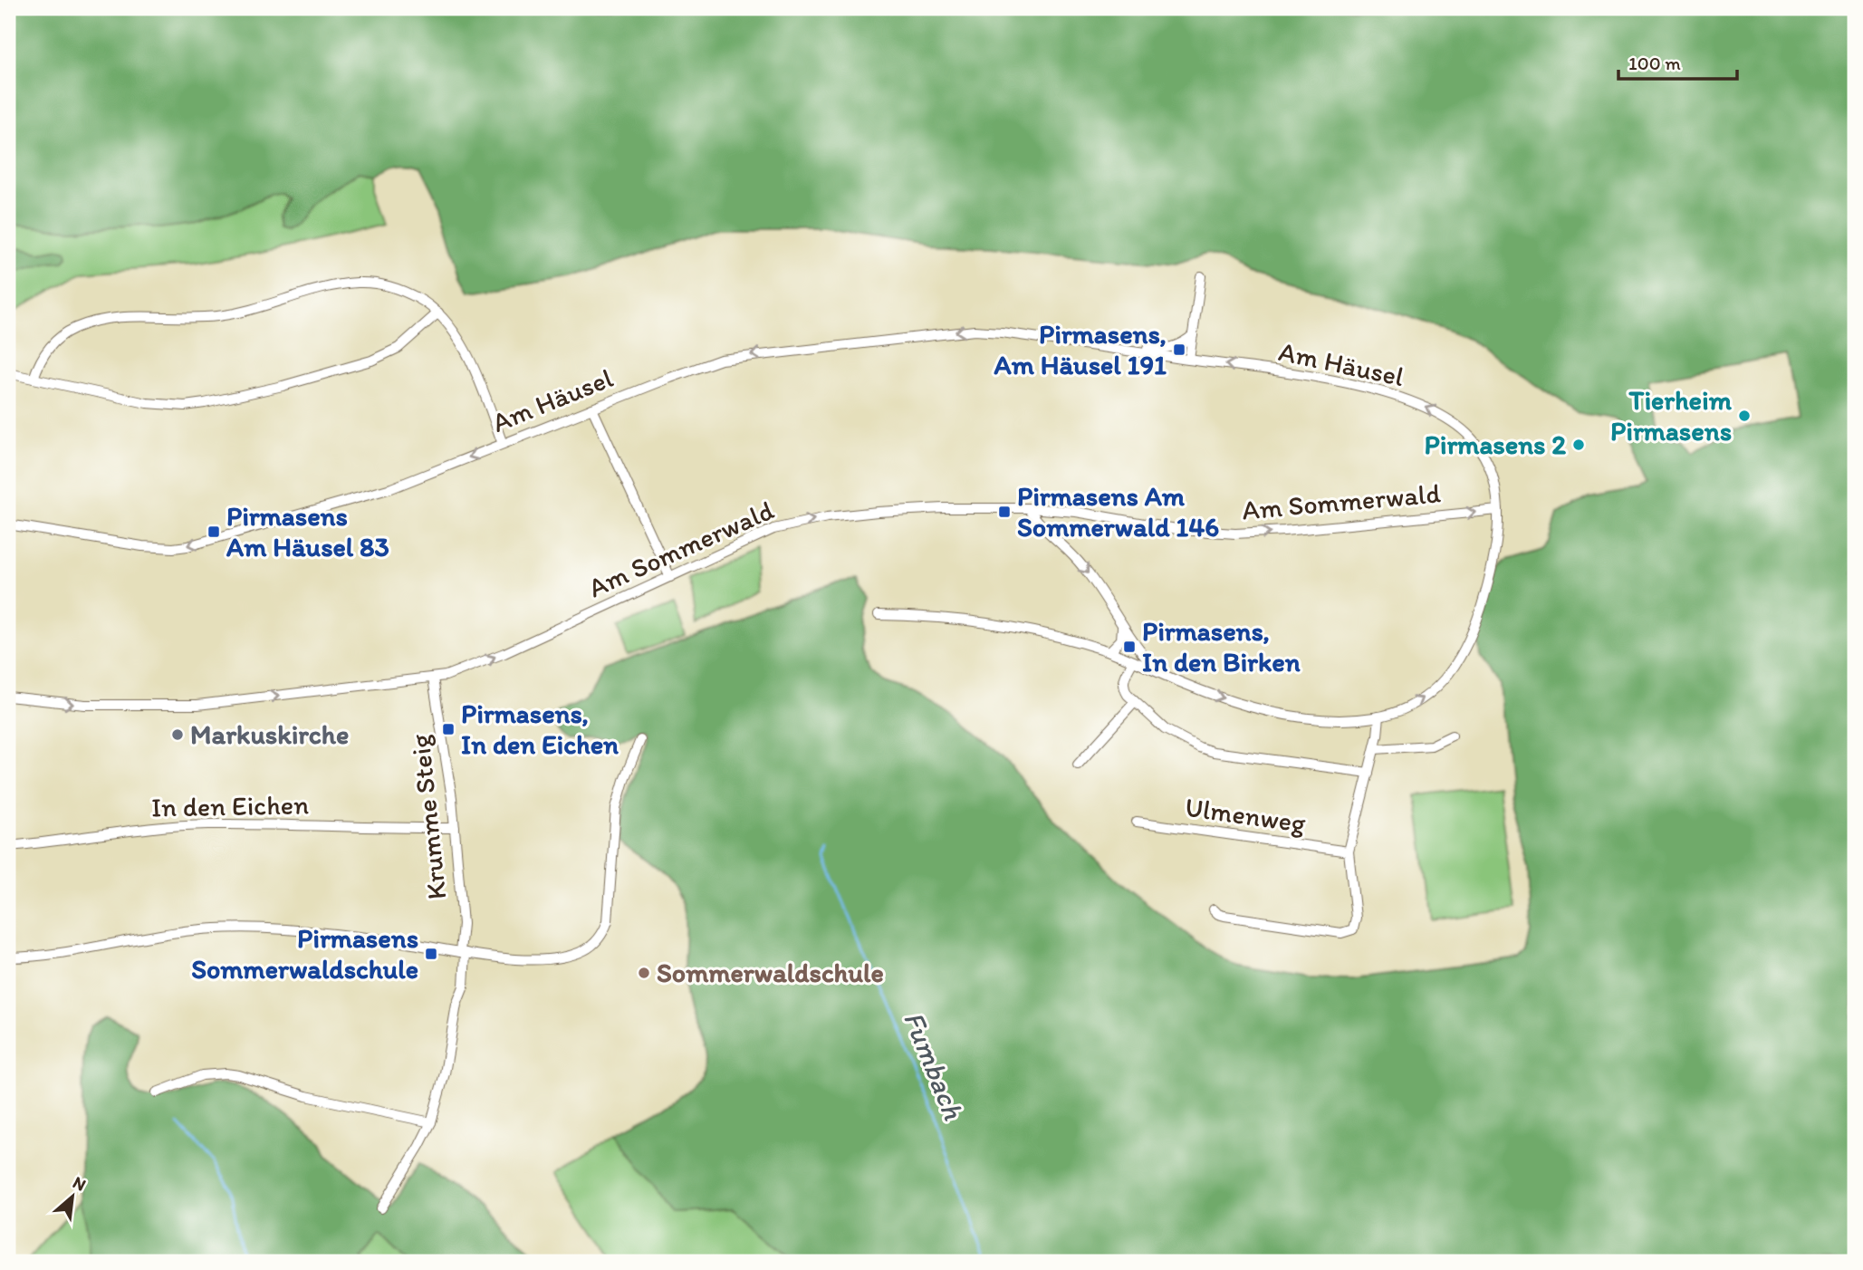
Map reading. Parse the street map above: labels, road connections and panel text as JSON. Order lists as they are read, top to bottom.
{
  "streets": {
    "street": [
      "Am Häusel",
      "Am Sommerwald",
      "In den Eichen",
      "Ulmenweg",
      "Krumme Steig"
    ]
  },
  "crossings": [
    ["Am Häusel", "Am Sommerwald"],
    ["Am Sommerwald", "Krumme Steig"],
    ["In den Eichen", "Krumme Steig"]
  ],
  "one_way": ["Am Sommerwald"],
  "water": ["Fumbach"],
  "places": {
    "transit": [
      "Pirmasens, Am Häusel 191",
      "Pirmasens Am Sommerwald 146",
      "Pirmasens Am Häusel 83",
      "Pirmasens, In den Birken",
      "Pirmasens, In den Eichen",
      "Pirmasens Sommerwaldschule"
    ],
    "other": [
      "Tierheim Pirmasens",
      "Pirmasens 2",
      "Markuskirche",
      "Sommerwaldschule"
    ]
  },
  "scale_bar": "100 m",
  "north": "top right"
}
